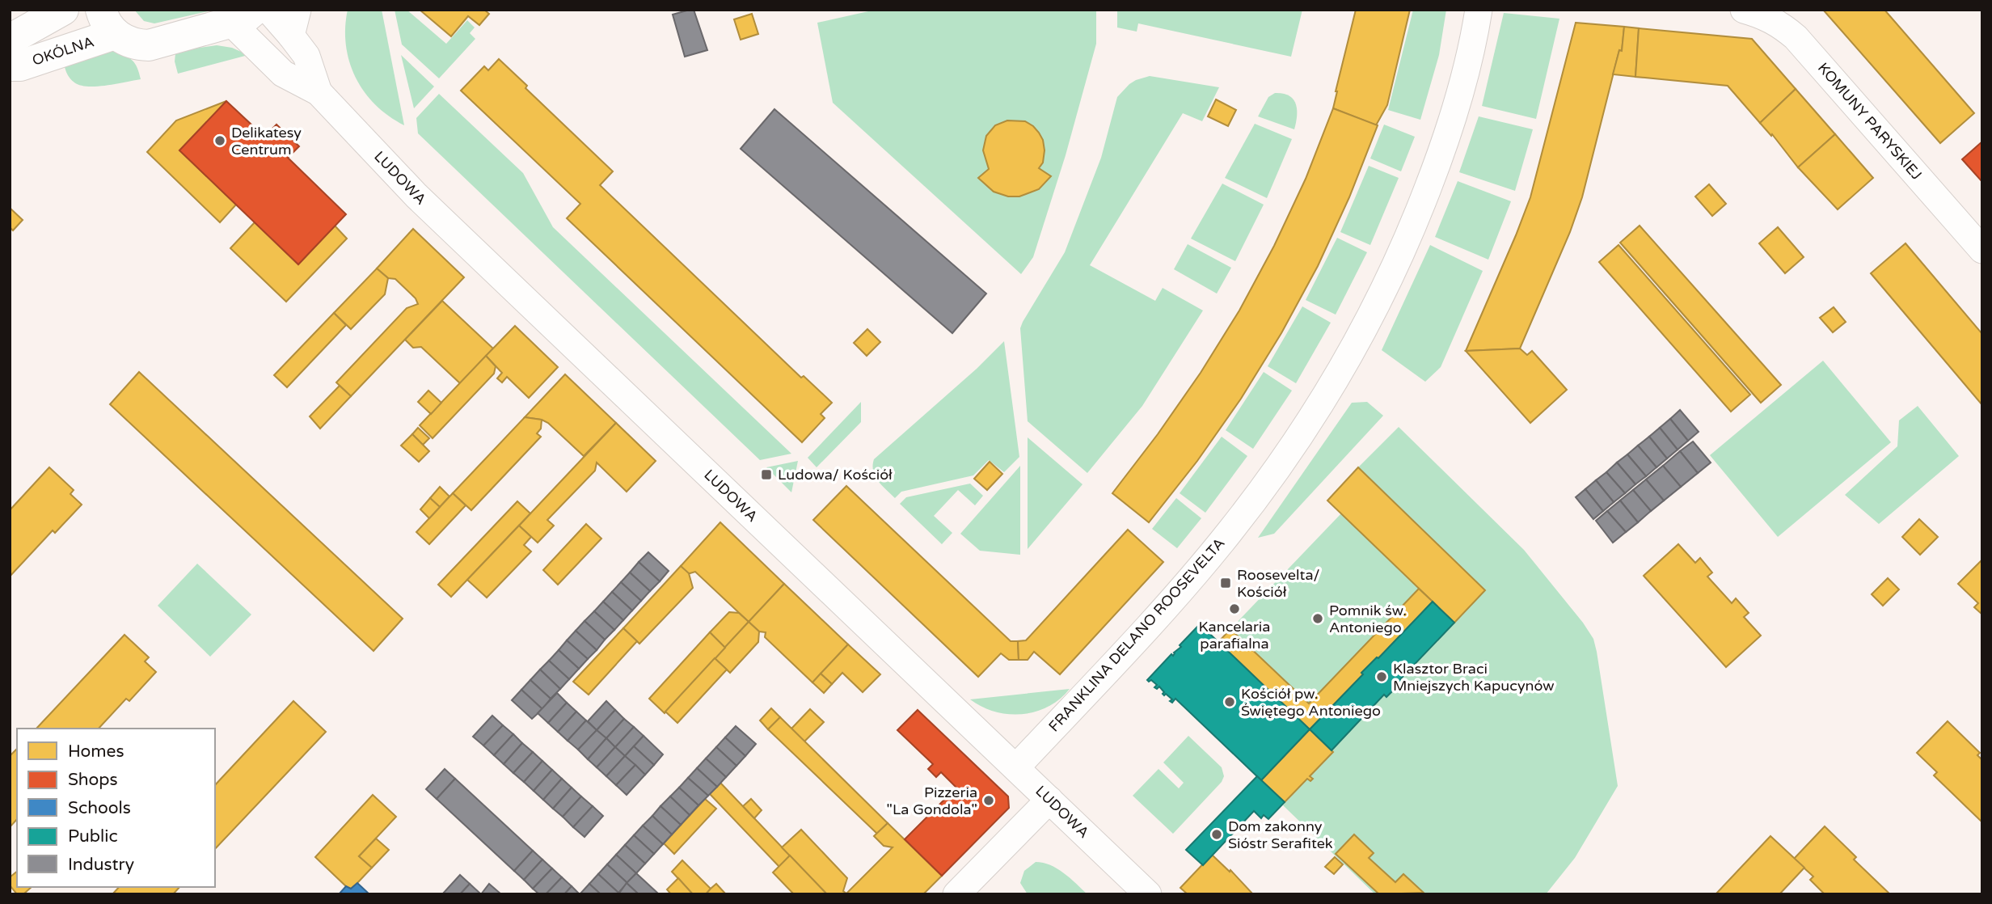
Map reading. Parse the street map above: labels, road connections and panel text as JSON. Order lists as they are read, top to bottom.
{
  "streets": {
    "street": [
      "OKÓLNA",
      "KOMUNY PARYSKIEJ",
      "LUDOWA",
      "FRANKLINA DELANO ROOSEVELTA"
    ]
  },
  "crossings": [
    ["LUDOWA", "FRANKLINA DELANO ROOSEVELTA"]
  ],
  "places": {
    "other": [
      "Delikatesy Centrum",
      "Kancelaria parafialna",
      "Pomnik św. Antoniego",
      "Klasztor Braci Mniejszych Kapucynów",
      "Kościół pw. Świętego Antoniego",
      "Pizzeria \"La Gondola\"",
      "Dom zakonny Sióstr Serafitek"
    ],
    "transit": ["Ludowa/ Kościół", "Roosevelta/ Kościół"]
  },
  "legend": [
    "Homes",
    "Shops",
    "Schools",
    "Public",
    "Industry"
  ]
}
